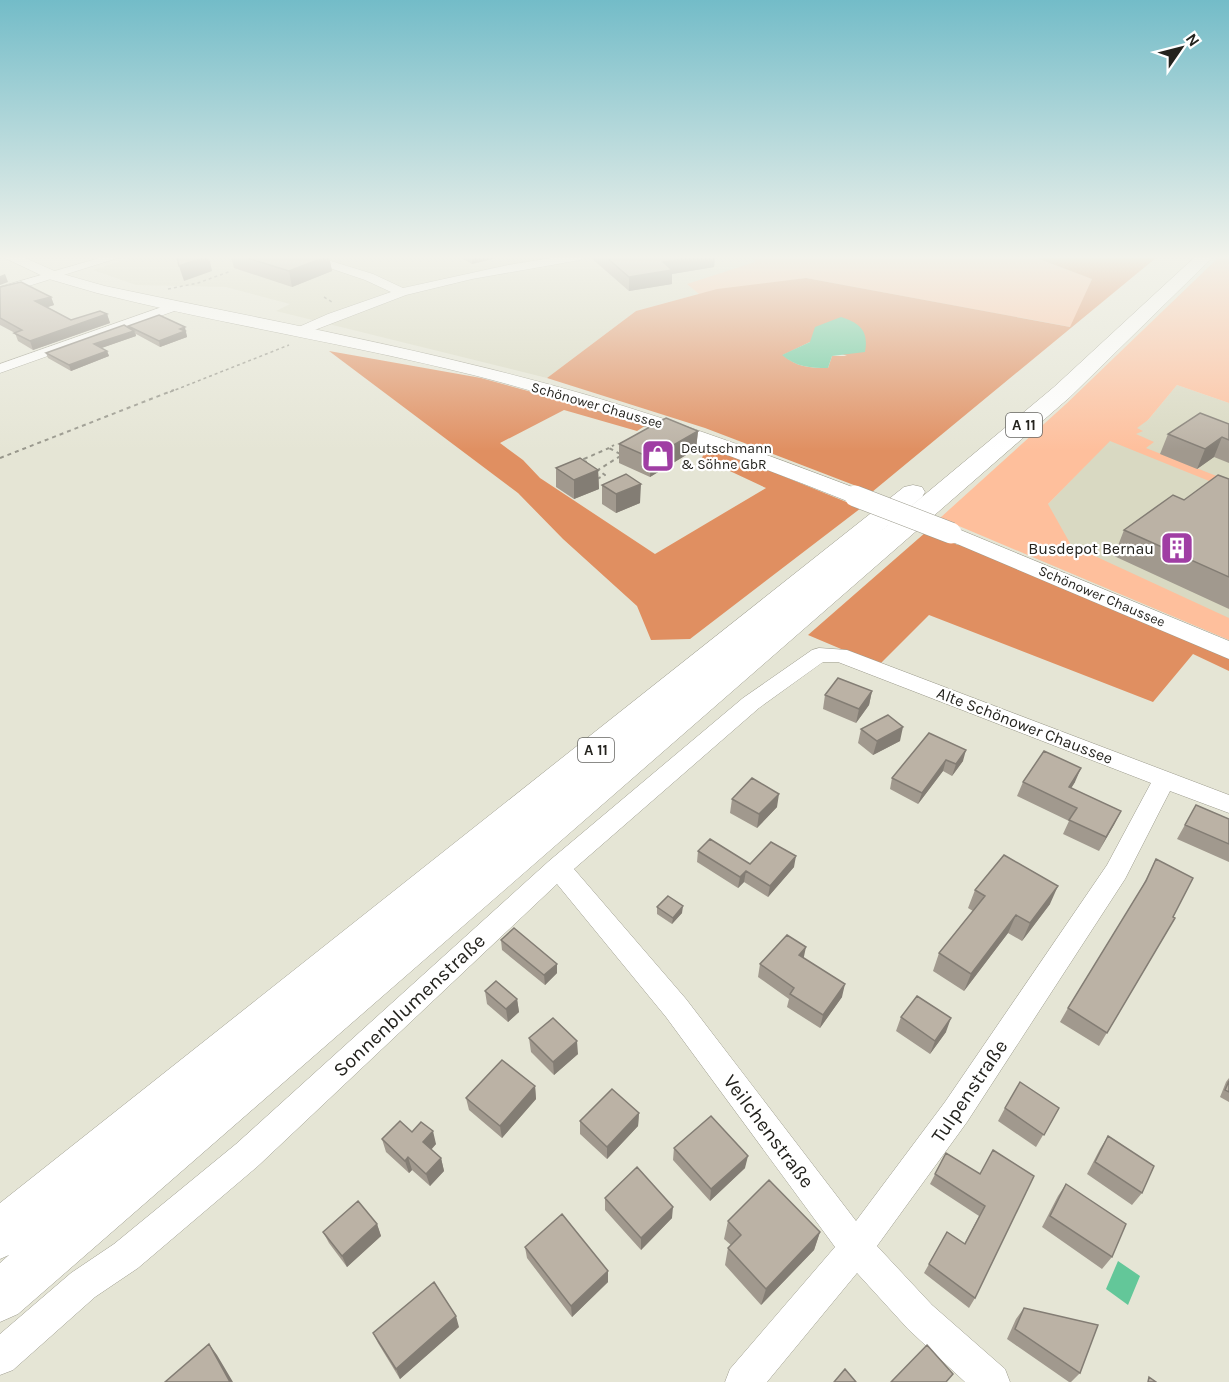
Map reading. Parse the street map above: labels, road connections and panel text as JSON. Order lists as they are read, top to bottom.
{
  "streets": {
    "highway": ["A 11"],
    "main road": ["Schönower Chaussee"],
    "street": [
      "Alte Schönower Chaussee",
      "Sonnenblumenstraße",
      "Tulpenstraße",
      "Veilchenstraße"
    ]
  },
  "crossings": [
    ["Alte Schönower Chaussee", "Sonnenblumenstraße"],
    ["Alte Schönower Chaussee", "Tulpenstraße"],
    ["Sonnenblumenstraße", "Veilchenstraße"],
    ["Tulpenstraße", "Veilchenstraße"]
  ],
  "places": {
    "shop": ["Deutschmann & Söhne GbR"],
    "building": ["Busdepot Bernau"]
  },
  "north": "top right"
}
